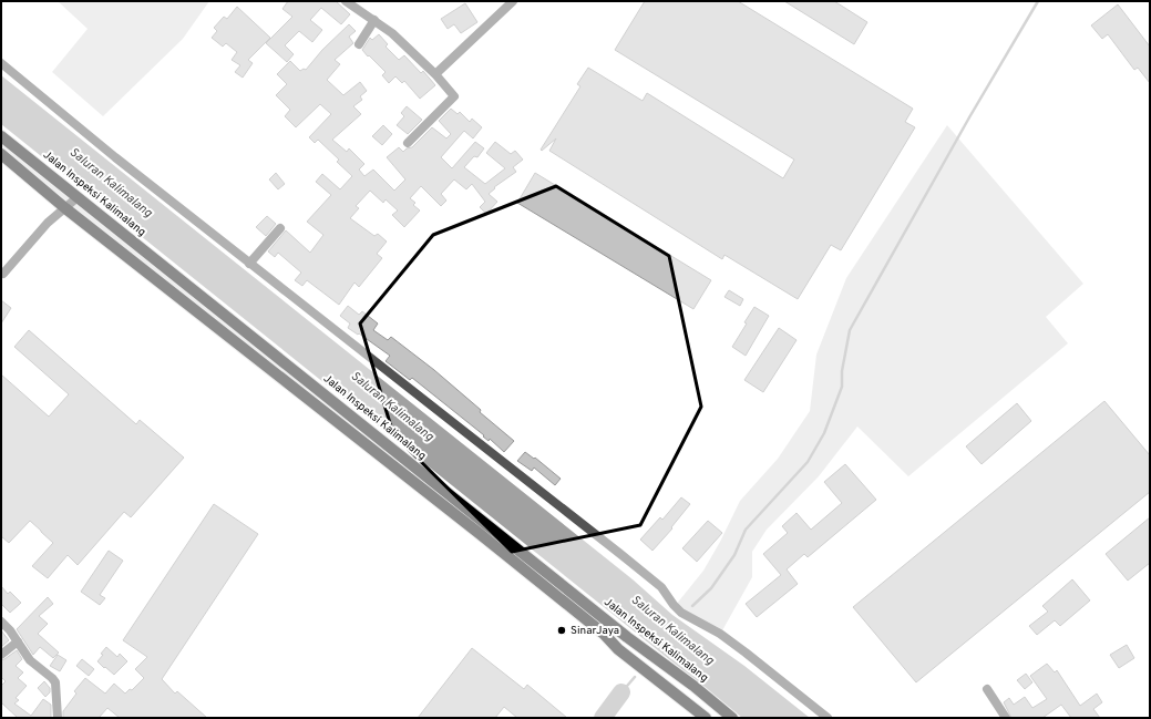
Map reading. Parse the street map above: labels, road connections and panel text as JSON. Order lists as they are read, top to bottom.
{
  "streets": {
    "main road": ["Jalan Inspeksi Kalimalang"]
  },
  "water": ["Saluran Kalimalang"],
  "places": ["SinarJaya"]
}
